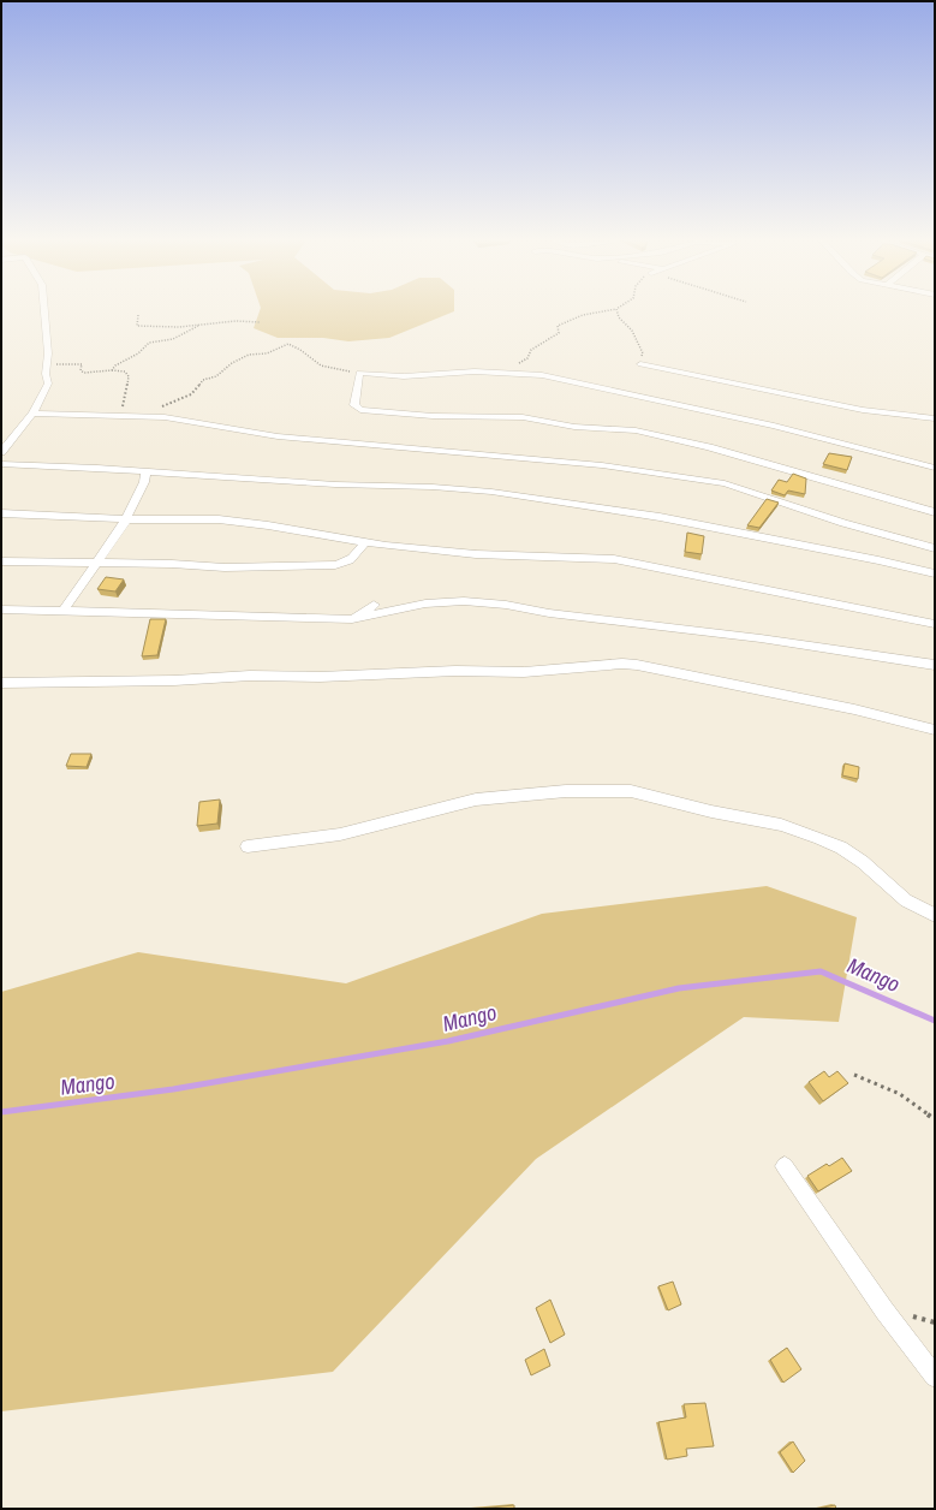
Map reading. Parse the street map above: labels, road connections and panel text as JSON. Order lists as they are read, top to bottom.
{
  "water": ["Mango"]
}
